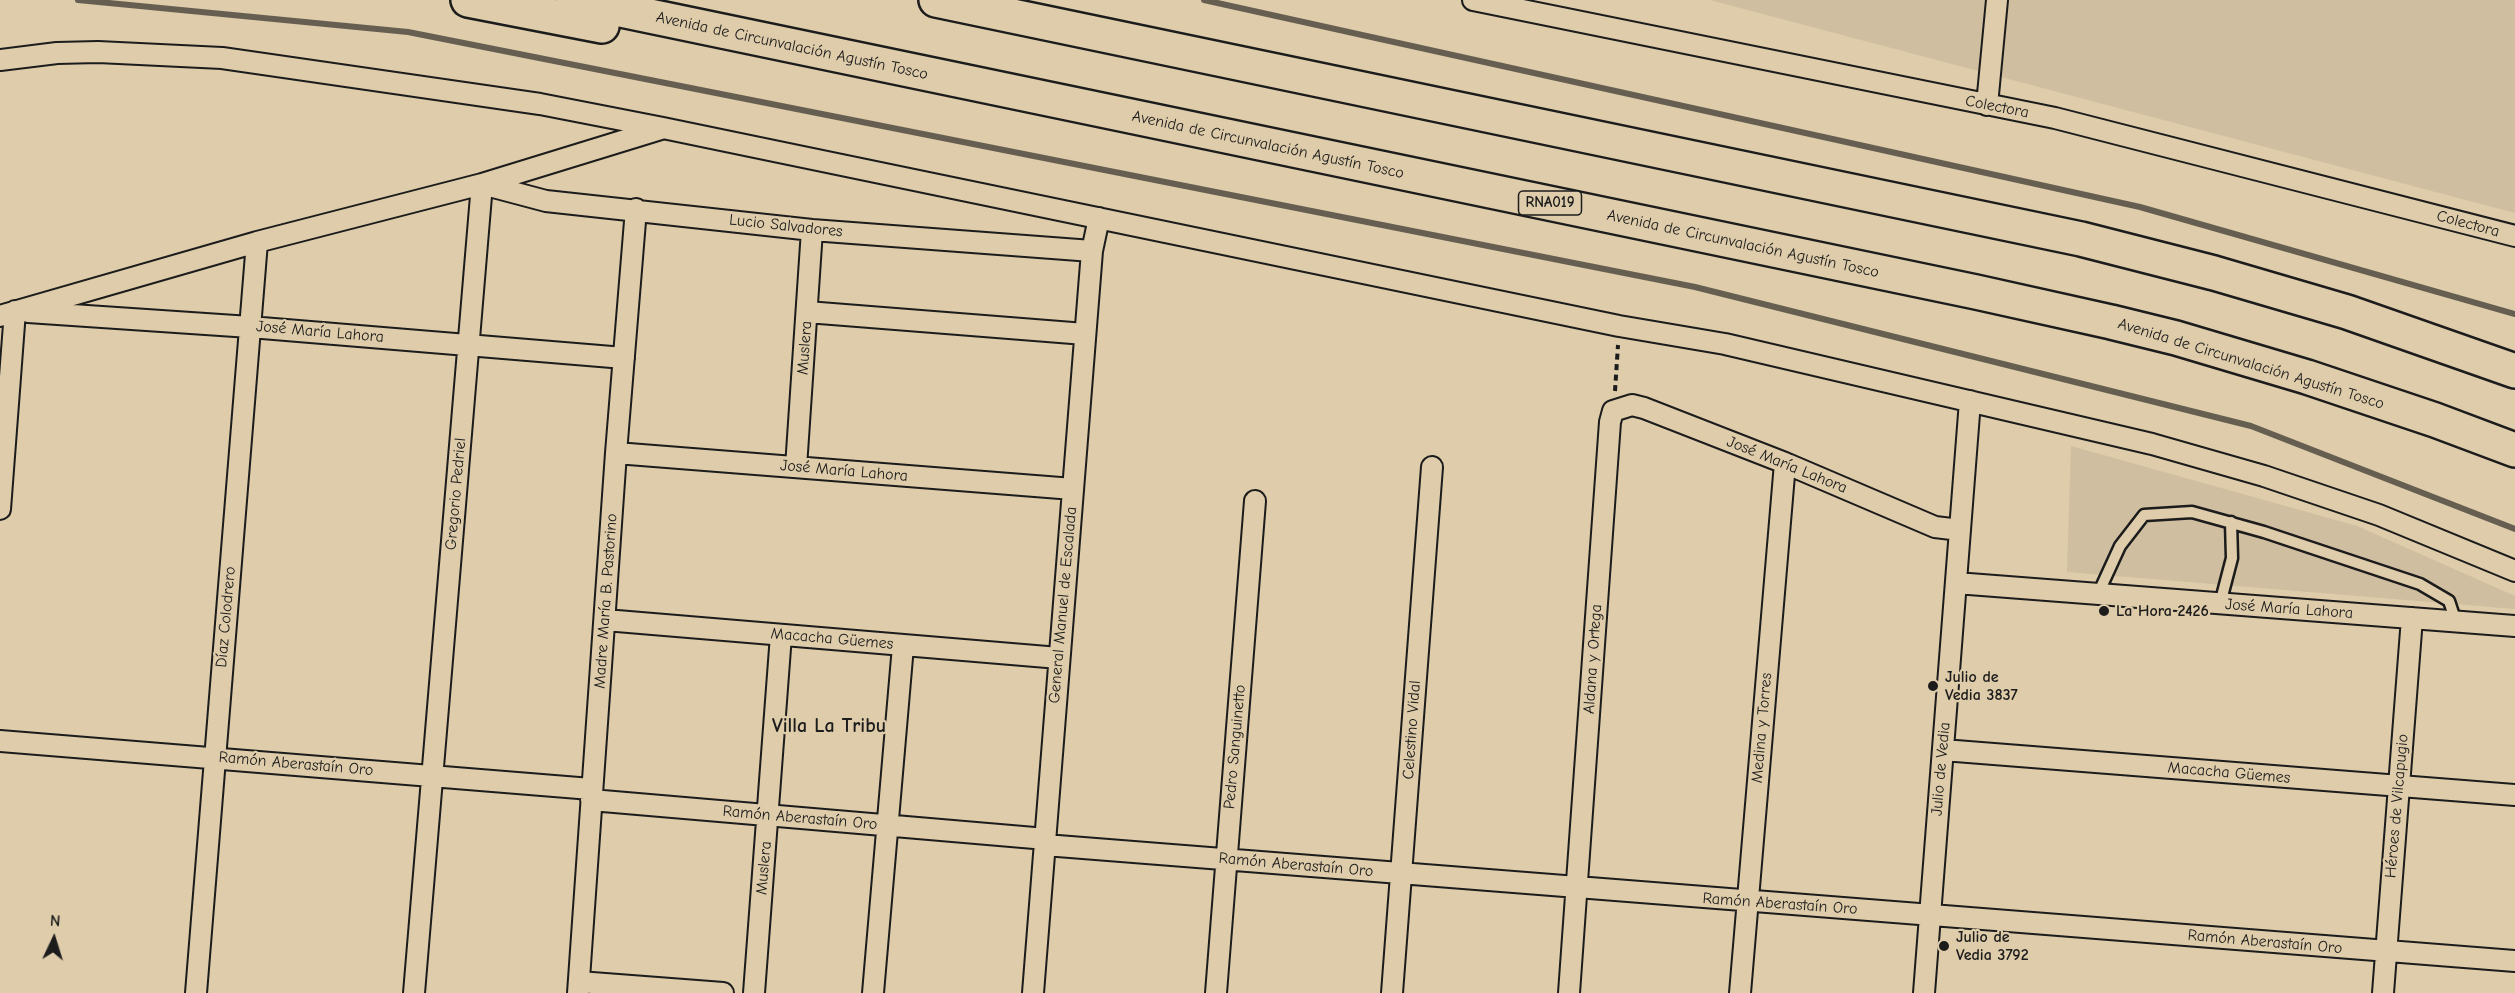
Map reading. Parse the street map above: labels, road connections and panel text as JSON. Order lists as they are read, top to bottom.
{
  "streets": {
    "highway": ["Avenida de Circunvalación Agustín Tosco", "RNA019"],
    "street": [
      "Colectora",
      "Lucio Salvadores",
      "José María Lahora",
      "Muslera",
      "Gregorio Pedriel",
      "Madre María B. Pastorino",
      "General Manuel de Escalada",
      "Díaz Colodrero",
      "Macacha Güemes",
      "Aldana y Ortega",
      "Medina y Torres",
      "Celestino Vidal",
      "Pedro Sanguinetto",
      "Ramón Aberastaín Oro",
      "Julio de Vedia",
      "Héroes de Vilcapugio"
    ]
  },
  "crossings": [
    ["Lucio Salvadores", "Muslera"],
    ["Lucio Salvadores", "Gregorio Pedriel"],
    ["Lucio Salvadores", "Madre María B. Pastorino"],
    ["Lucio Salvadores", "General Manuel de Escalada"],
    ["José María Lahora", "Muslera"],
    ["José María Lahora", "Gregorio Pedriel"],
    ["José María Lahora", "Madre María B. Pastorino"],
    ["José María Lahora", "General Manuel de Escalada"],
    ["José María Lahora", "Díaz Colodrero"],
    ["José María Lahora", "Aldana y Ortega"],
    ["José María Lahora", "Medina y Torres"],
    ["José María Lahora", "Julio de Vedia"],
    ["José María Lahora", "Héroes de Vilcapugio"],
    ["Muslera", "Macacha Güemes"],
    ["Muslera", "Ramón Aberastaín Oro"],
    ["Gregorio Pedriel", "Ramón Aberastaín Oro"],
    ["Madre María B. Pastorino", "Macacha Güemes"],
    ["Madre María B. Pastorino", "Ramón Aberastaín Oro"],
    ["General Manuel de Escalada", "Macacha Güemes"],
    ["General Manuel de Escalada", "Ramón Aberastaín Oro"],
    ["Díaz Colodrero", "Ramón Aberastaín Oro"],
    ["Macacha Güemes", "Julio de Vedia"],
    ["Macacha Güemes", "Héroes de Vilcapugio"],
    ["Aldana y Ortega", "Ramón Aberastaín Oro"],
    ["Medina y Torres", "Ramón Aberastaín Oro"],
    ["Celestino Vidal", "Ramón Aberastaín Oro"],
    ["Pedro Sanguinetto", "Ramón Aberastaín Oro"],
    ["Ramón Aberastaín Oro", "Julio de Vedia"],
    ["Ramón Aberastaín Oro", "Héroes de Vilcapugio"]
  ],
  "districts": ["Villa La Tribu"],
  "places": ["La Hora 2426", "Julio de Vedia 3837", "Julio de Vedia 3792"],
  "north": "top"
}
